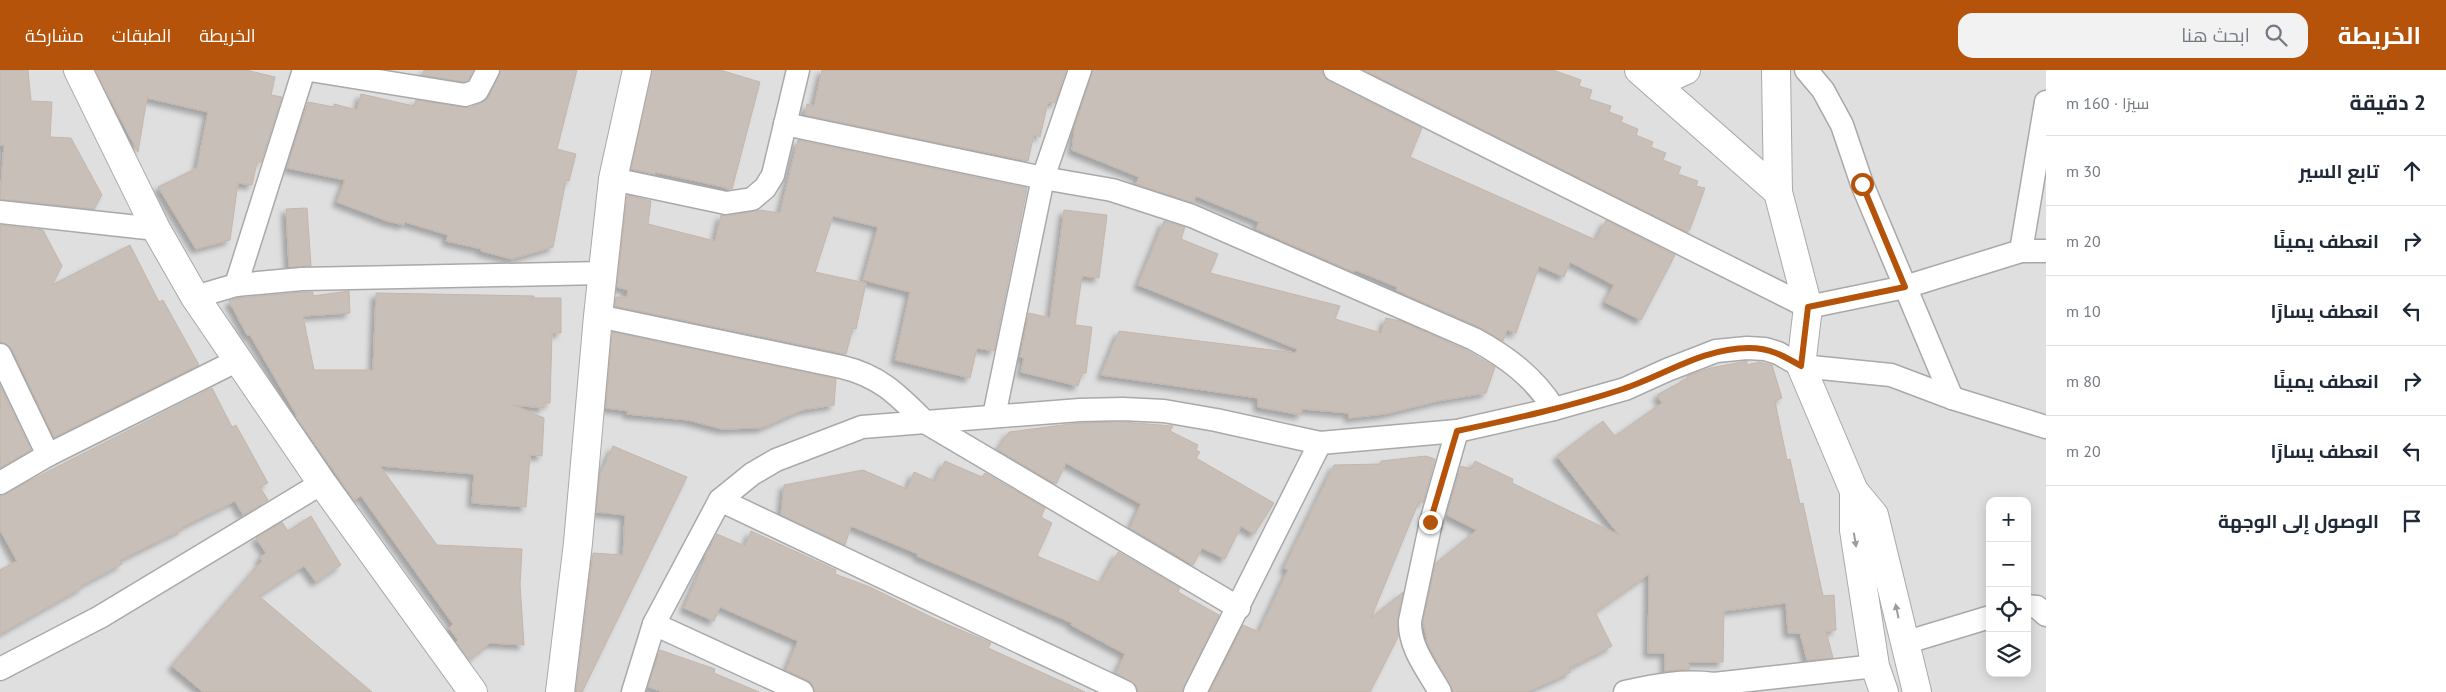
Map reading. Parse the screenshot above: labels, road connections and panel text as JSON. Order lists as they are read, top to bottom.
{
  "page": {
    "header": "الخريطة",
    "search": "ابحث هنا",
    "nav": ["الخريطة", "الطبقات", "مشاركة"],
    "heading": ["2 دقيقة", "سيرًا · 160 m"],
    "list": [
      ["تابع السير", "30 m"],
      ["انعطف يمينًا", "20 m"],
      ["انعطف يسارًا", "10 m"],
      ["انعطف يمينًا", "80 m"],
      ["انعطف يسارًا", "20 m"],
      "الوصول إلى الوجهة"
    ],
    "map_buttons": ["+", "−"]
  }
}
